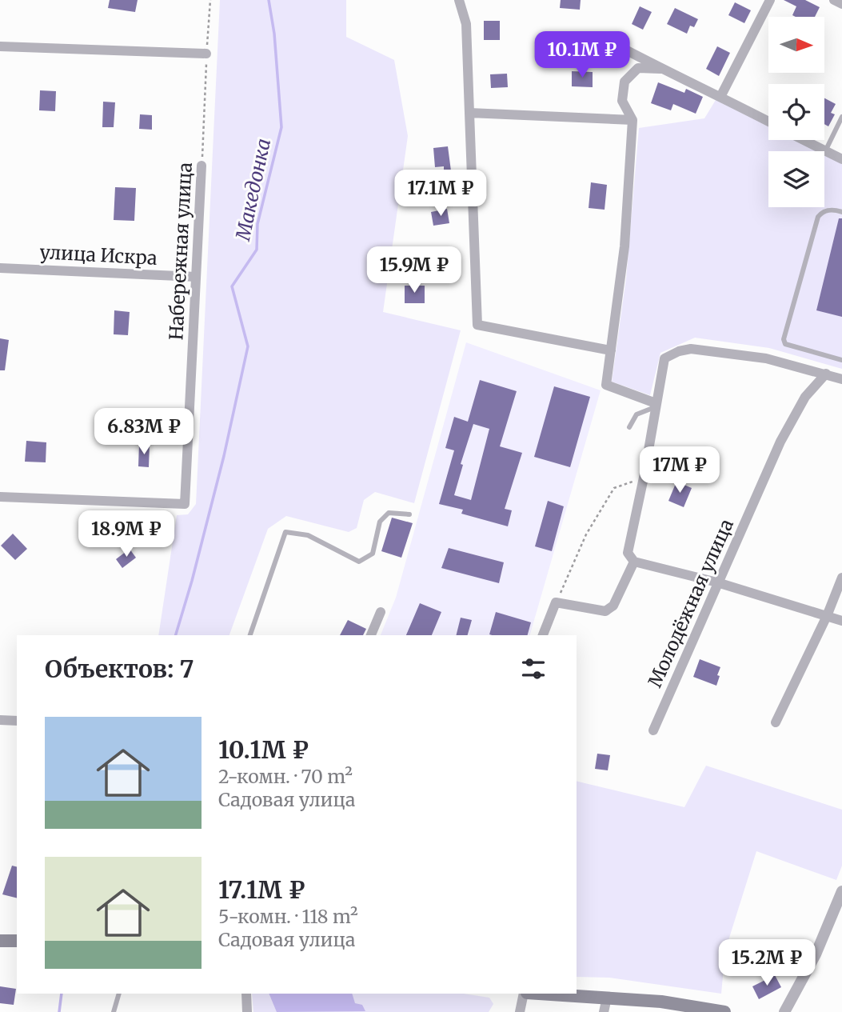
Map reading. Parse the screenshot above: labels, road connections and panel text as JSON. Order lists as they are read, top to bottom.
{
  "streets": {
    "street": ["Набережная улица", "улица Искра", "Молодёжная улица"]
  },
  "crossings": [
    ["Набережная улица", "улица Искра"]
  ],
  "water": ["Македонка"],
  "north": "right",
  "page": {
    "price": [
      "10.1M ₽",
      "17.1M ₽",
      "15.9M ₽",
      "6.83M ₽",
      "17M ₽",
      "18.9M ₽",
      "15.2M ₽"
    ],
    "heading": "Объектов: 7",
    "list": [
      {
        "name": "10.1M ₽",
        "note": "2-комн. · 70 m² · Садовая улица"
      },
      {
        "name": "17.1M ₽",
        "note": "5-комн. · 118 m² · Садовая улица"
      }
    ]
  }
}
